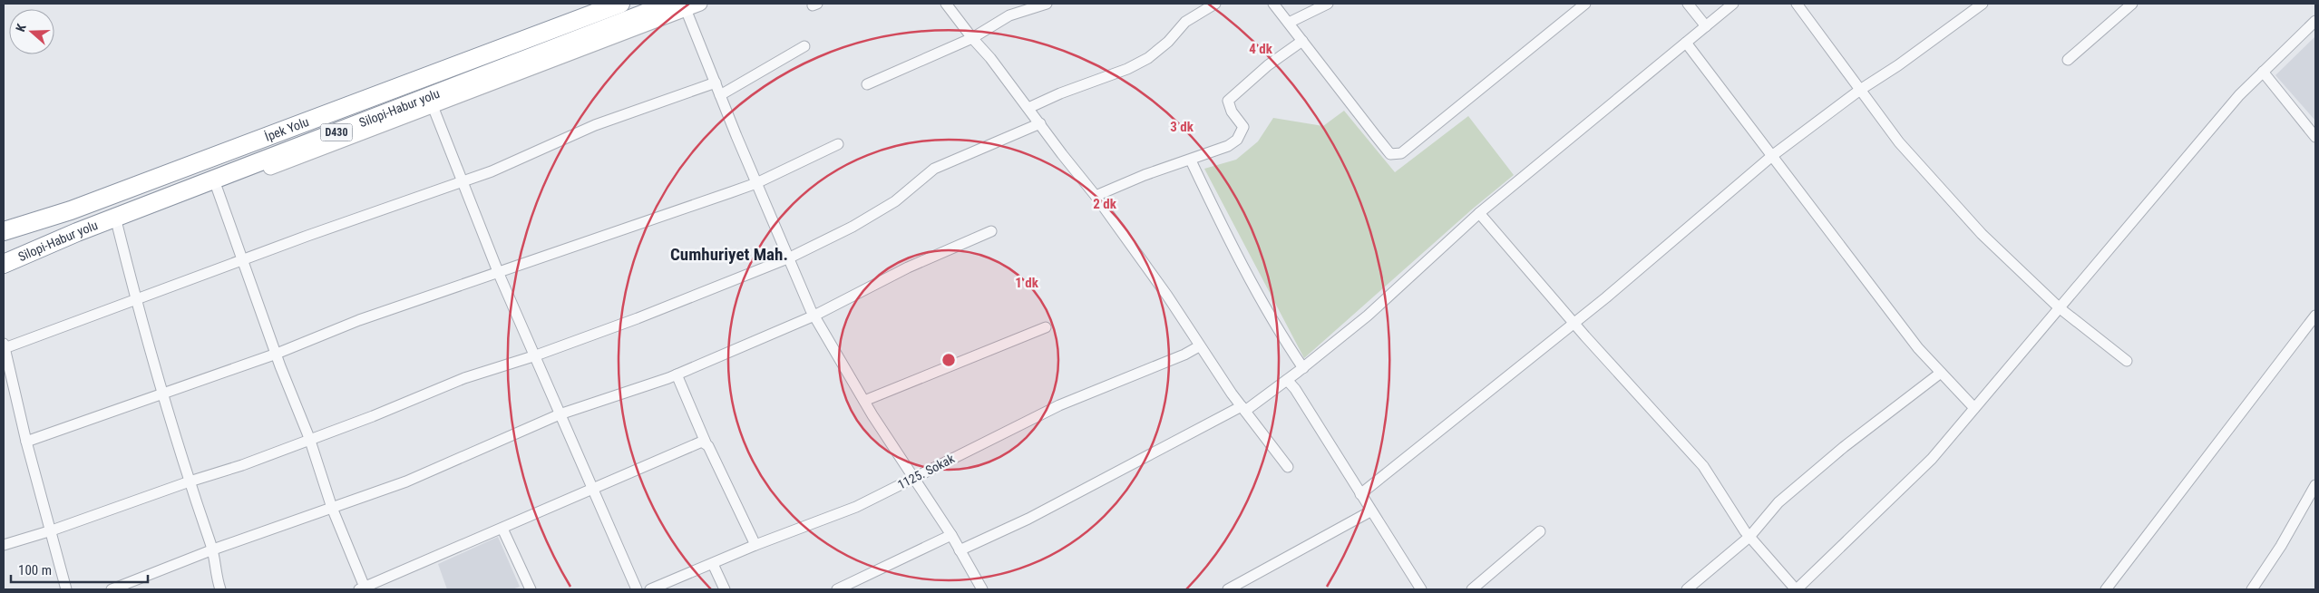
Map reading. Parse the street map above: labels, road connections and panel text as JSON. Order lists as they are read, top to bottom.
{
  "streets": {
    "highway": ["Silopi-Habur yolu", "İpek Yolu", "D430"],
    "street": ["1125. Sokak"]
  },
  "districts": ["Cumhuriyet Mah."],
  "scale_bar": "100 m",
  "north": "left",
  "rings": [
    "4 dk",
    "3 dk",
    "2 dk",
    "1 dk"
  ]
}
